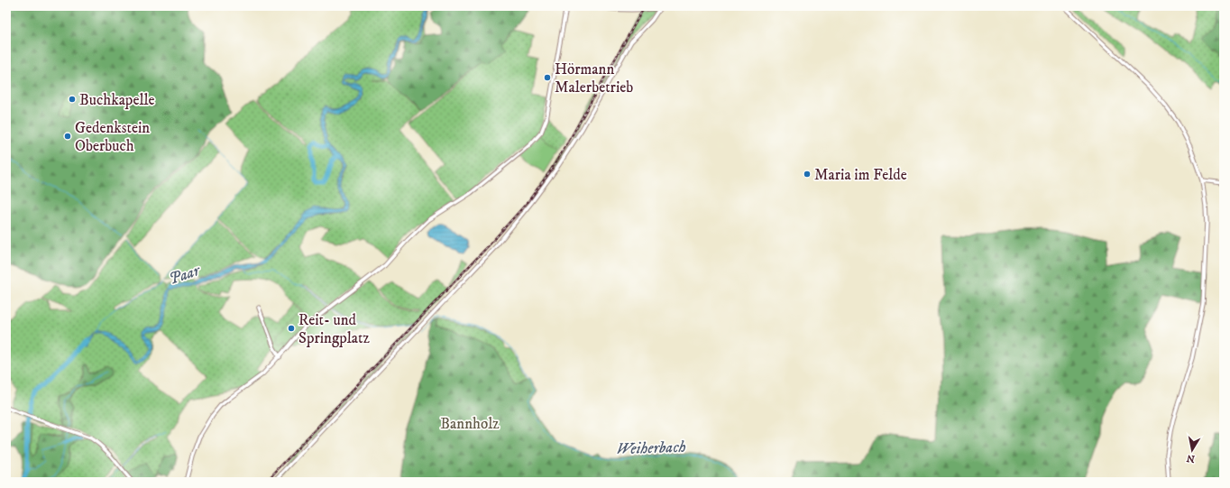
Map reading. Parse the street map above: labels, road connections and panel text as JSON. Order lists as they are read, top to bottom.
{
  "water": ["Paar", "Weiherbach"],
  "parks": ["Bannholz"],
  "places": [
    "Hörmann Malerbetrieb",
    "Buchkapelle",
    "Gedenkstein Oberbuch",
    "Maria im Felde",
    "Reit- und Springplatz"
  ],
  "north": "bottom"
}
